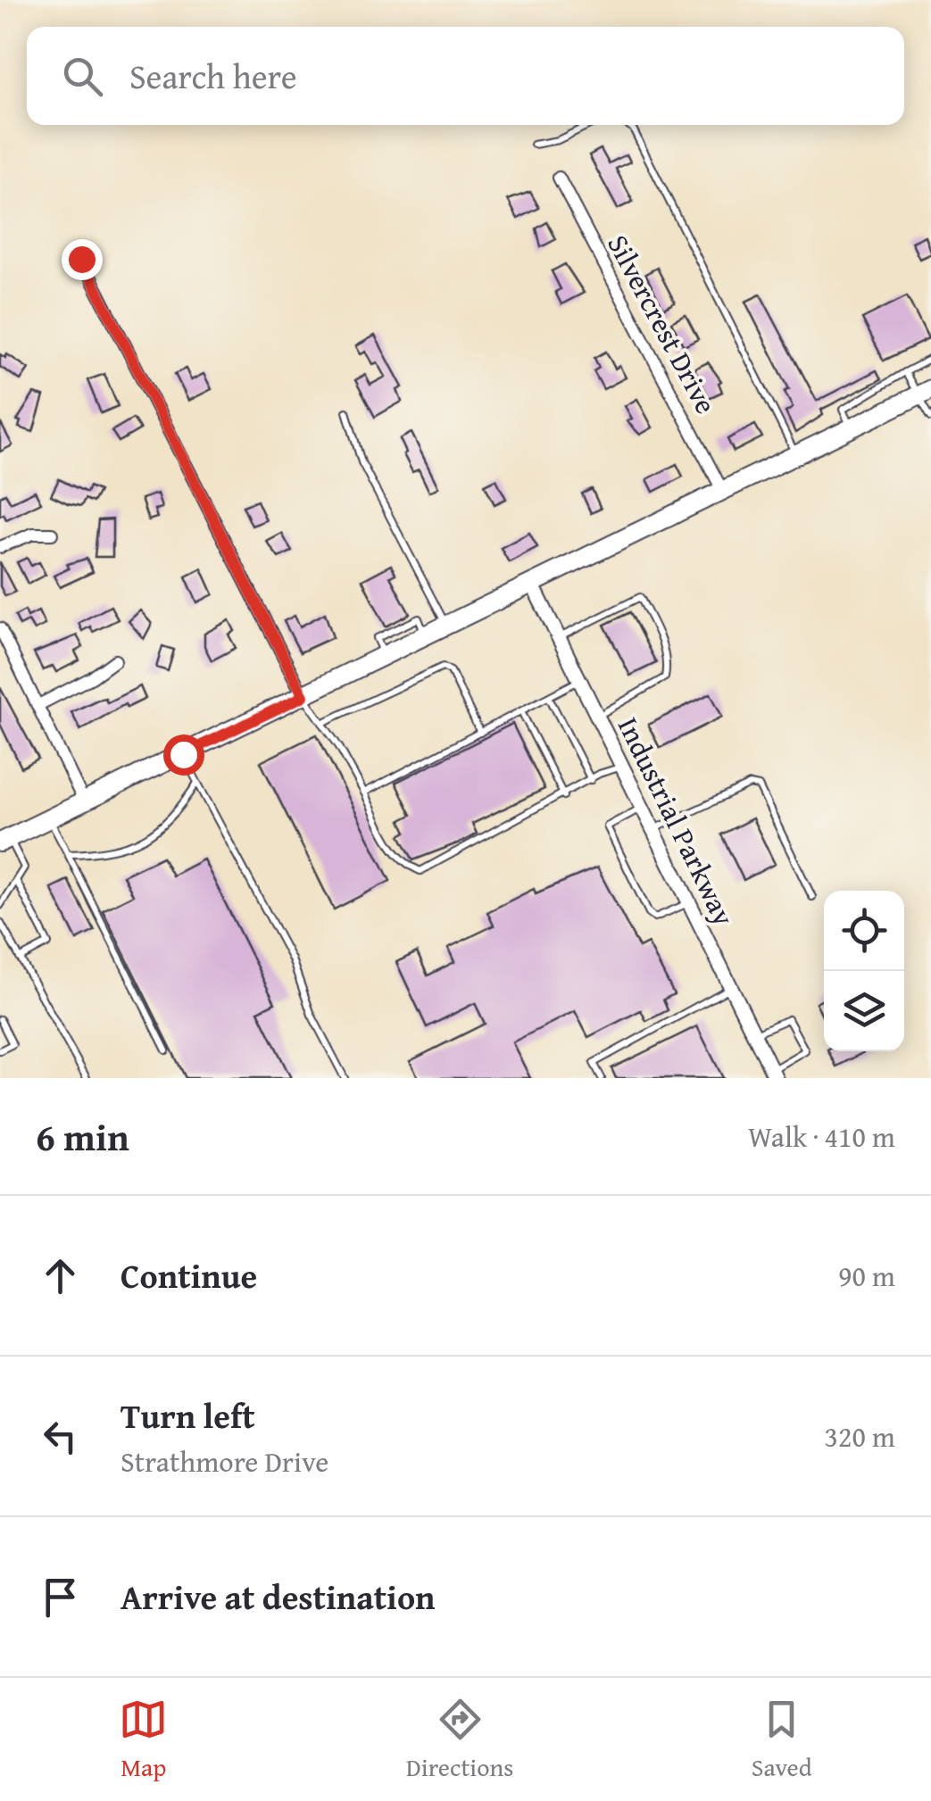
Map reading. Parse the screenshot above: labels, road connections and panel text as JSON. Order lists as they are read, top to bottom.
{
  "streets": {
    "street": ["Silvercrest Drive", "Industrial Parkway"]
  },
  "page": {
    "search": "Search here",
    "heading": ["6 min", "Walk · 410 m"],
    "list": [
      ["Continue", "90 m"],
      ["Turn left", "Strathmore Drive", "320 m"],
      "Arrive at destination"
    ],
    "nav": ["Map", "Directions", "Saved"]
  }
}
